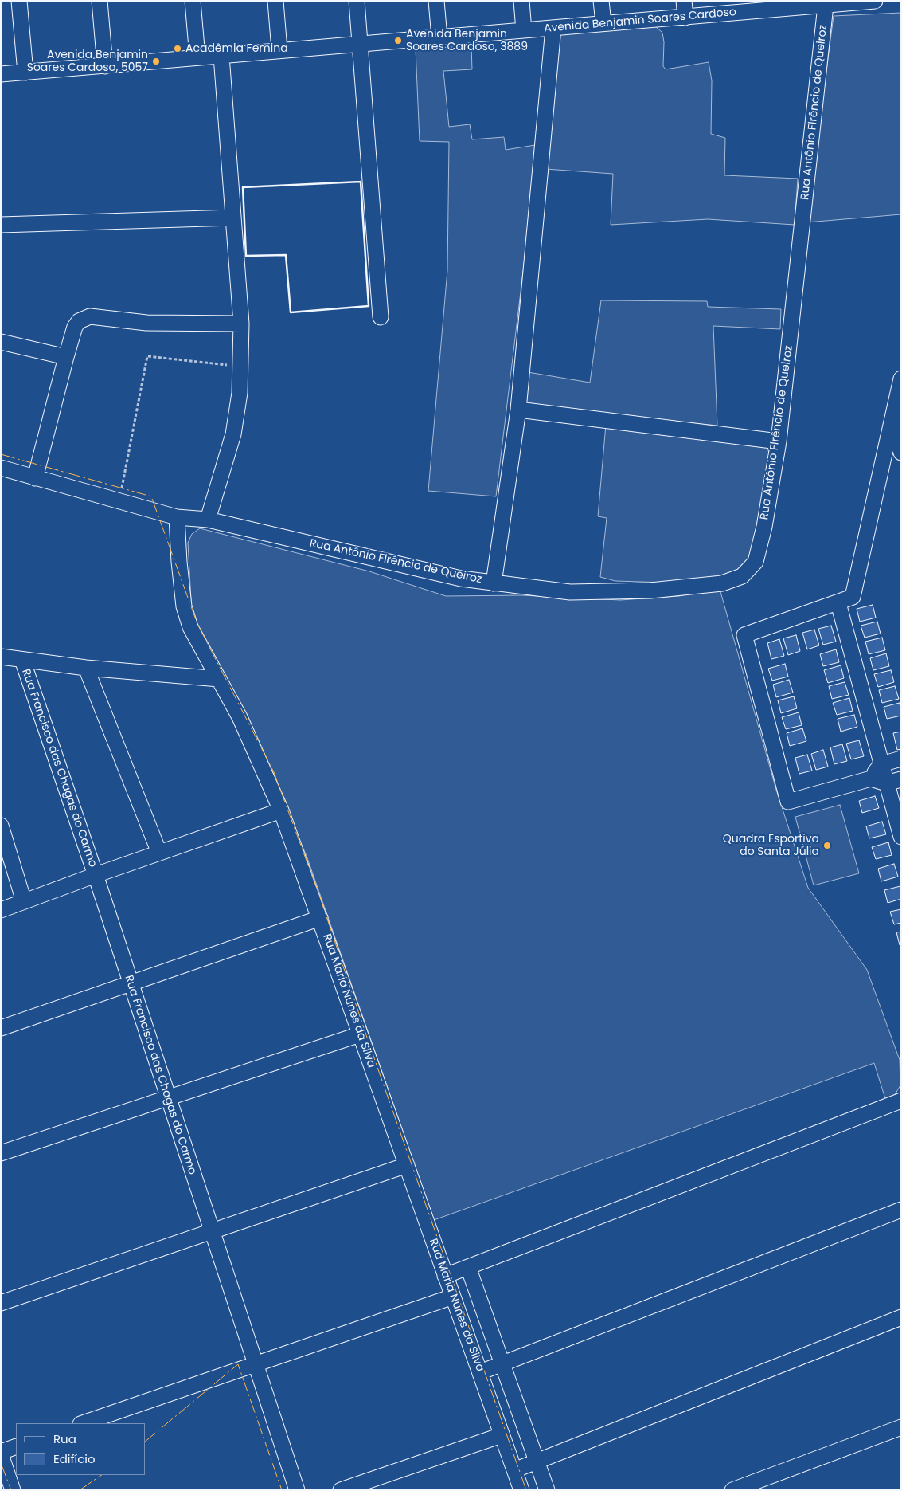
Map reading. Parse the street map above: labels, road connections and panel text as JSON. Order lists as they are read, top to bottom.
{
  "streets": {
    "street": [
      "Avenida Benjamin Soares Cardoso",
      "Rua Antônio Flrêncio de Queiroz",
      "Rua Francisco das Chagas do Carmo",
      "Rua Maria Nunes da Silva"
    ]
  },
  "crossings": [
    ["Avenida Benjamin Soares Cardoso", "Rua Antônio Flrêncio de Queiroz"],
    ["Rua Antônio Flrêncio de Queiroz", "Rua Maria Nunes da Silva"]
  ],
  "places": [
    "Avenida Benjamin Soares Cardoso, 3889",
    "Acadêmia Femina",
    "Avenida Benjamin Soares Cardoso, 5057",
    "Quadra Esportiva do Santa Júlia"
  ],
  "legend": ["Rua", "Edifício"]
}
